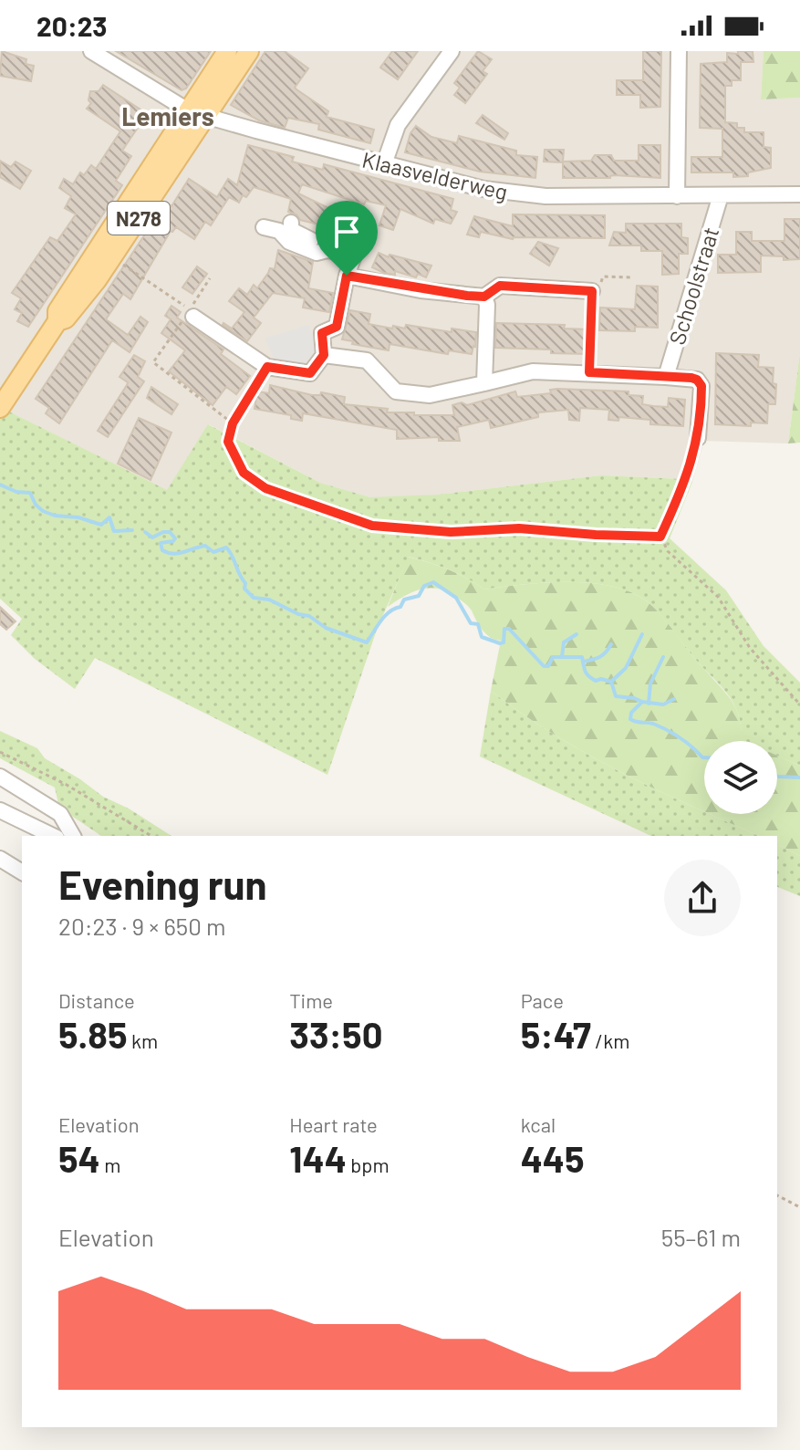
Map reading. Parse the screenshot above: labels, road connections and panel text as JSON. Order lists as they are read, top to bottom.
{
  "streets": {
    "main road": ["N278"],
    "street": ["Klaasvelderweg", "Schoolstraat"]
  },
  "crossings": [
    ["Klaasvelderweg", "N278"],
    ["Klaasvelderweg", "Schoolstraat"]
  ],
  "districts": ["Lemiers"],
  "page": {
    "status": "20:23",
    "heading": ["Evening run", "20:23 · 9 × 650 m"],
    "stats": [
      ["Distance", "5.85 km"],
      ["Time", "33:50"],
      ["Pace", "5:47 /km"],
      ["Elevation", "54 m"],
      ["Heart rate", "144 bpm"],
      ["kcal", "445"]
    ],
    "chart": ["Elevation", "55–61 m"]
  }
}
